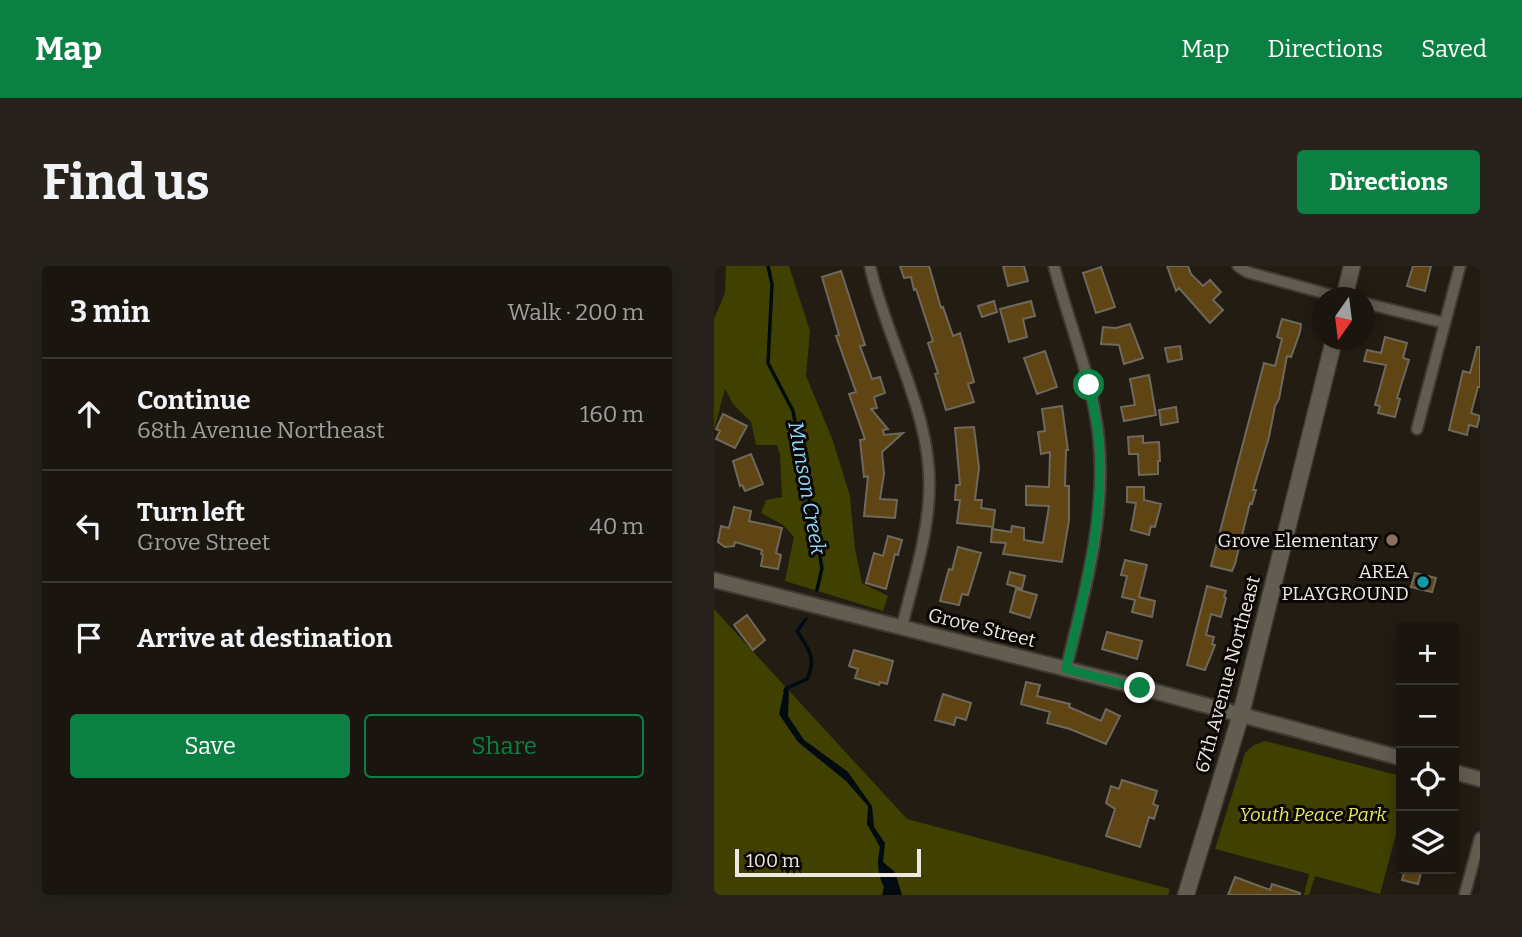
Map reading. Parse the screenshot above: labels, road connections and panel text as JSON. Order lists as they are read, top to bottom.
{
  "streets": {
    "main road": ["67th Avenue Northeast"],
    "street": ["Grove Street"]
  },
  "crossings": [
    ["Grove Street", "67th Avenue Northeast"]
  ],
  "water": ["Munson Creek"],
  "parks": ["Youth Peace Park"],
  "places": ["Grove Elementary", "AREA PLAYGROUND"],
  "scale_bar": "100 m",
  "north": "bottom",
  "page": {
    "header": "Map",
    "nav": ["Map", "Directions", "Saved"],
    "buttons": [
      "Directions",
      ["Save", "Share"]
    ],
    "title": "Find us",
    "heading": ["3 min", "Walk · 200 m"],
    "list": [
      ["Continue", "68th Avenue Northeast", "160 m"],
      ["Turn left", "Grove Street", "40 m"],
      "Arrive at destination"
    ],
    "map_buttons": ["+", "−"],
    "scale": "100 m"
  }
}
